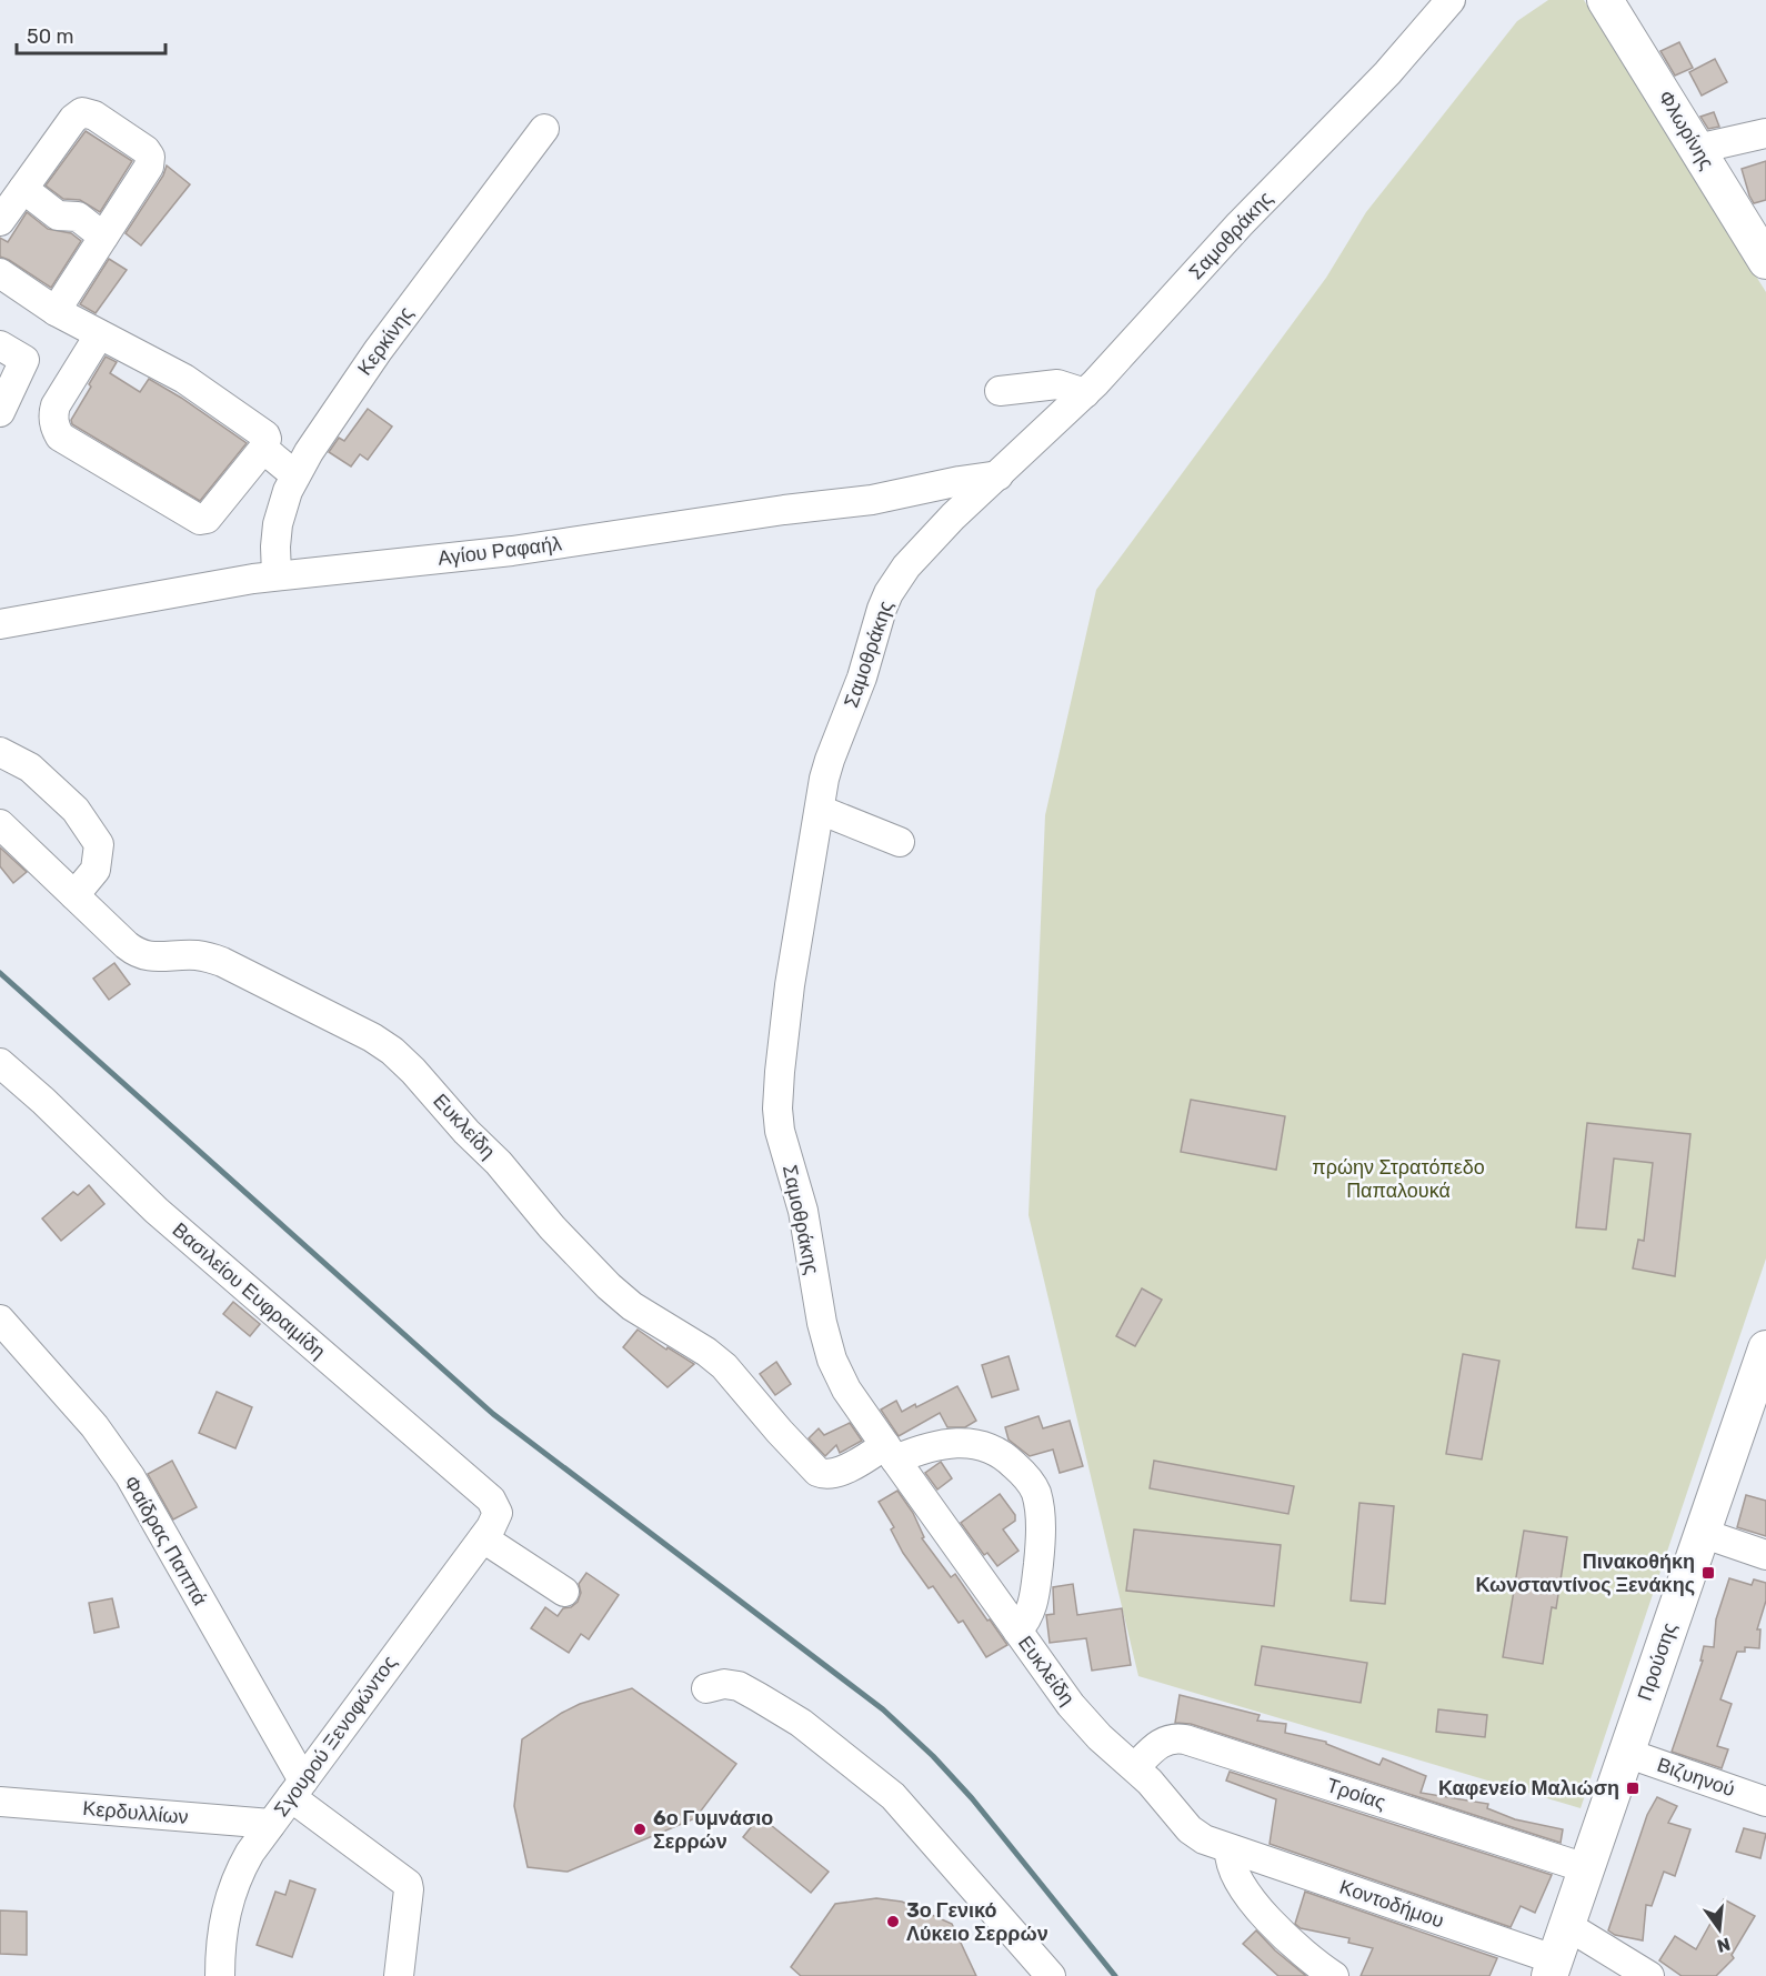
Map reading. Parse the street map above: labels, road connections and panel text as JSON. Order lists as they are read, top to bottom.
{
  "streets": {
    "main road": ["Φλωρίνης", "Προύσης"],
    "street": [
      "Σαμοθράκης",
      "Κερκίνης",
      "Αγίου Ραφαήλ",
      "Ευκλείδη",
      "Βασιλείου Ευφραιμίδη",
      "Φαίδρας Παππά",
      "Σγουρού Ξενοφώντος",
      "Βιζυηνού",
      "Τροίας",
      "Κερδυλλίων",
      "Κοντοδήμου"
    ]
  },
  "crossings": [
    ["Σαμοθράκης", "Αγίου Ραφαήλ"],
    ["Σαμοθράκης", "Ευκλείδη"],
    ["Κερκίνης", "Αγίου Ραφαήλ"],
    ["Ευκλείδη", "Τροίας"],
    ["Ευκλείδη", "Κοντοδήμου"],
    ["Βασιλείου Ευφραιμίδη", "Σγουρού Ξενοφώντος"],
    ["Φαίδρας Παππά", "Σγουρού Ξενοφώντος"],
    ["Προύσης", "Βιζυηνού"],
    ["Προύσης", "Τροίας"],
    ["Προύσης", "Κοντοδήμου"],
    ["Σγουρού Ξενοφώντος", "Κερδυλλίων"]
  ],
  "parks": ["πρώην Στρατόπεδο Παπαλουκά"],
  "places": {
    "transit": ["Πινακοθήκη Κωνσταντίνος Ξενάκης", "Καφενείο Μαλιώση"],
    "other": ["6ο Γυμνάσιο Σερρών", "3ο Γενικό Λύκειο Σερρών"]
  },
  "scale_bar": "50 m",
  "north": "bottom"
}
